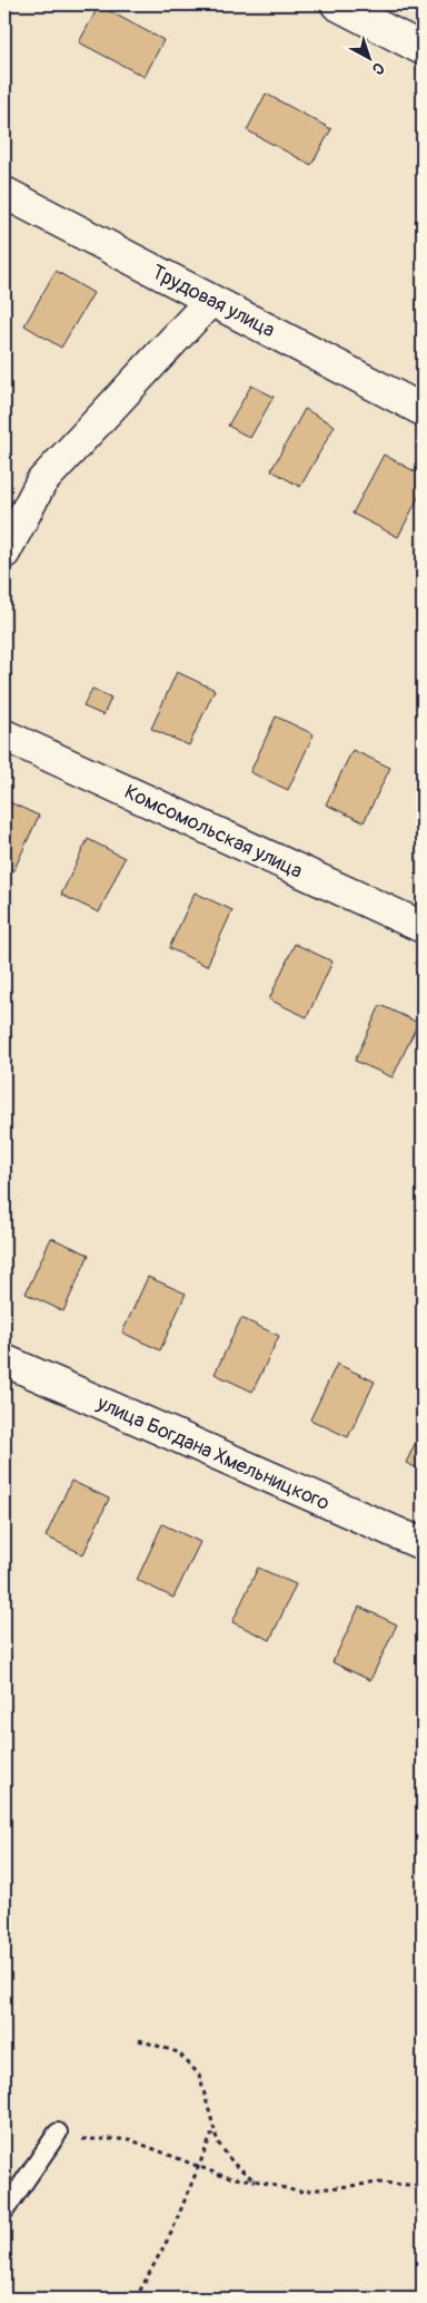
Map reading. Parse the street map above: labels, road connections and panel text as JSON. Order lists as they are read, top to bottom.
{
  "streets": {
    "street": ["Трудовая улица", "Комсомольская улица", "улица Богдана Хмельницкого"]
  },
  "north": "bottom right"
}
